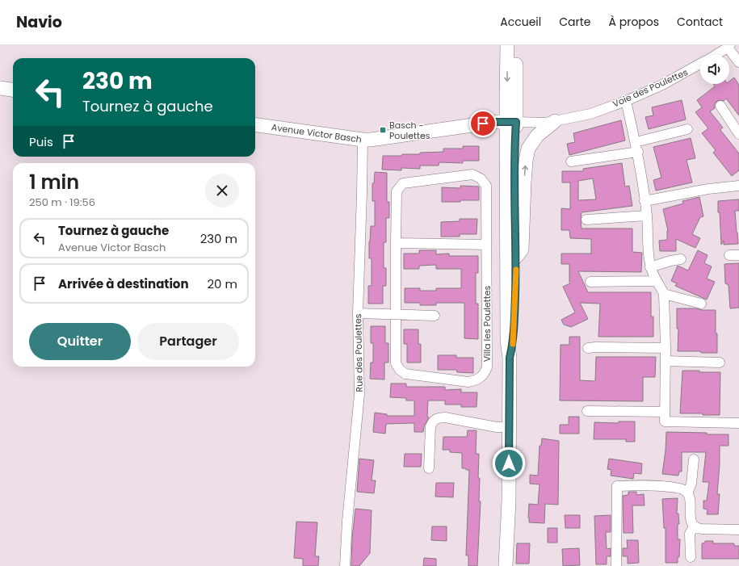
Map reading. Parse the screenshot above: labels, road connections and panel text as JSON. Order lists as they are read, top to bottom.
{
  "streets": {
    "main road": ["Avenue Victor Basch"],
    "street": ["Voie des Poulettes", "Villa les Poulettes", "Rue des Poulettes"]
  },
  "crossings": [
    ["Voie des Poulettes", "Avenue Victor Basch"],
    ["Avenue Victor Basch", "Rue des Poulettes"]
  ],
  "places": {
    "transit": ["Basch - Poulettes"]
  },
  "page": {
    "header": "Navio",
    "nav": [
      "Accueil",
      "Carte",
      "À propos",
      "Contact"
    ],
    "turn": ["230 m", "Tournez à gauche"],
    "then": "Puis",
    "heading": ["1 min", "250 m · 19:56"],
    "list": [
      {
        "name": "Tournez à gauche",
        "note": "Avenue Victor Basch",
        "value": "230 m"
      },
      {
        "name": "Arrivée à destination",
        "value": "20 m"
      }
    ],
    "buttons": ["Quitter", "Partager"]
  }
}
